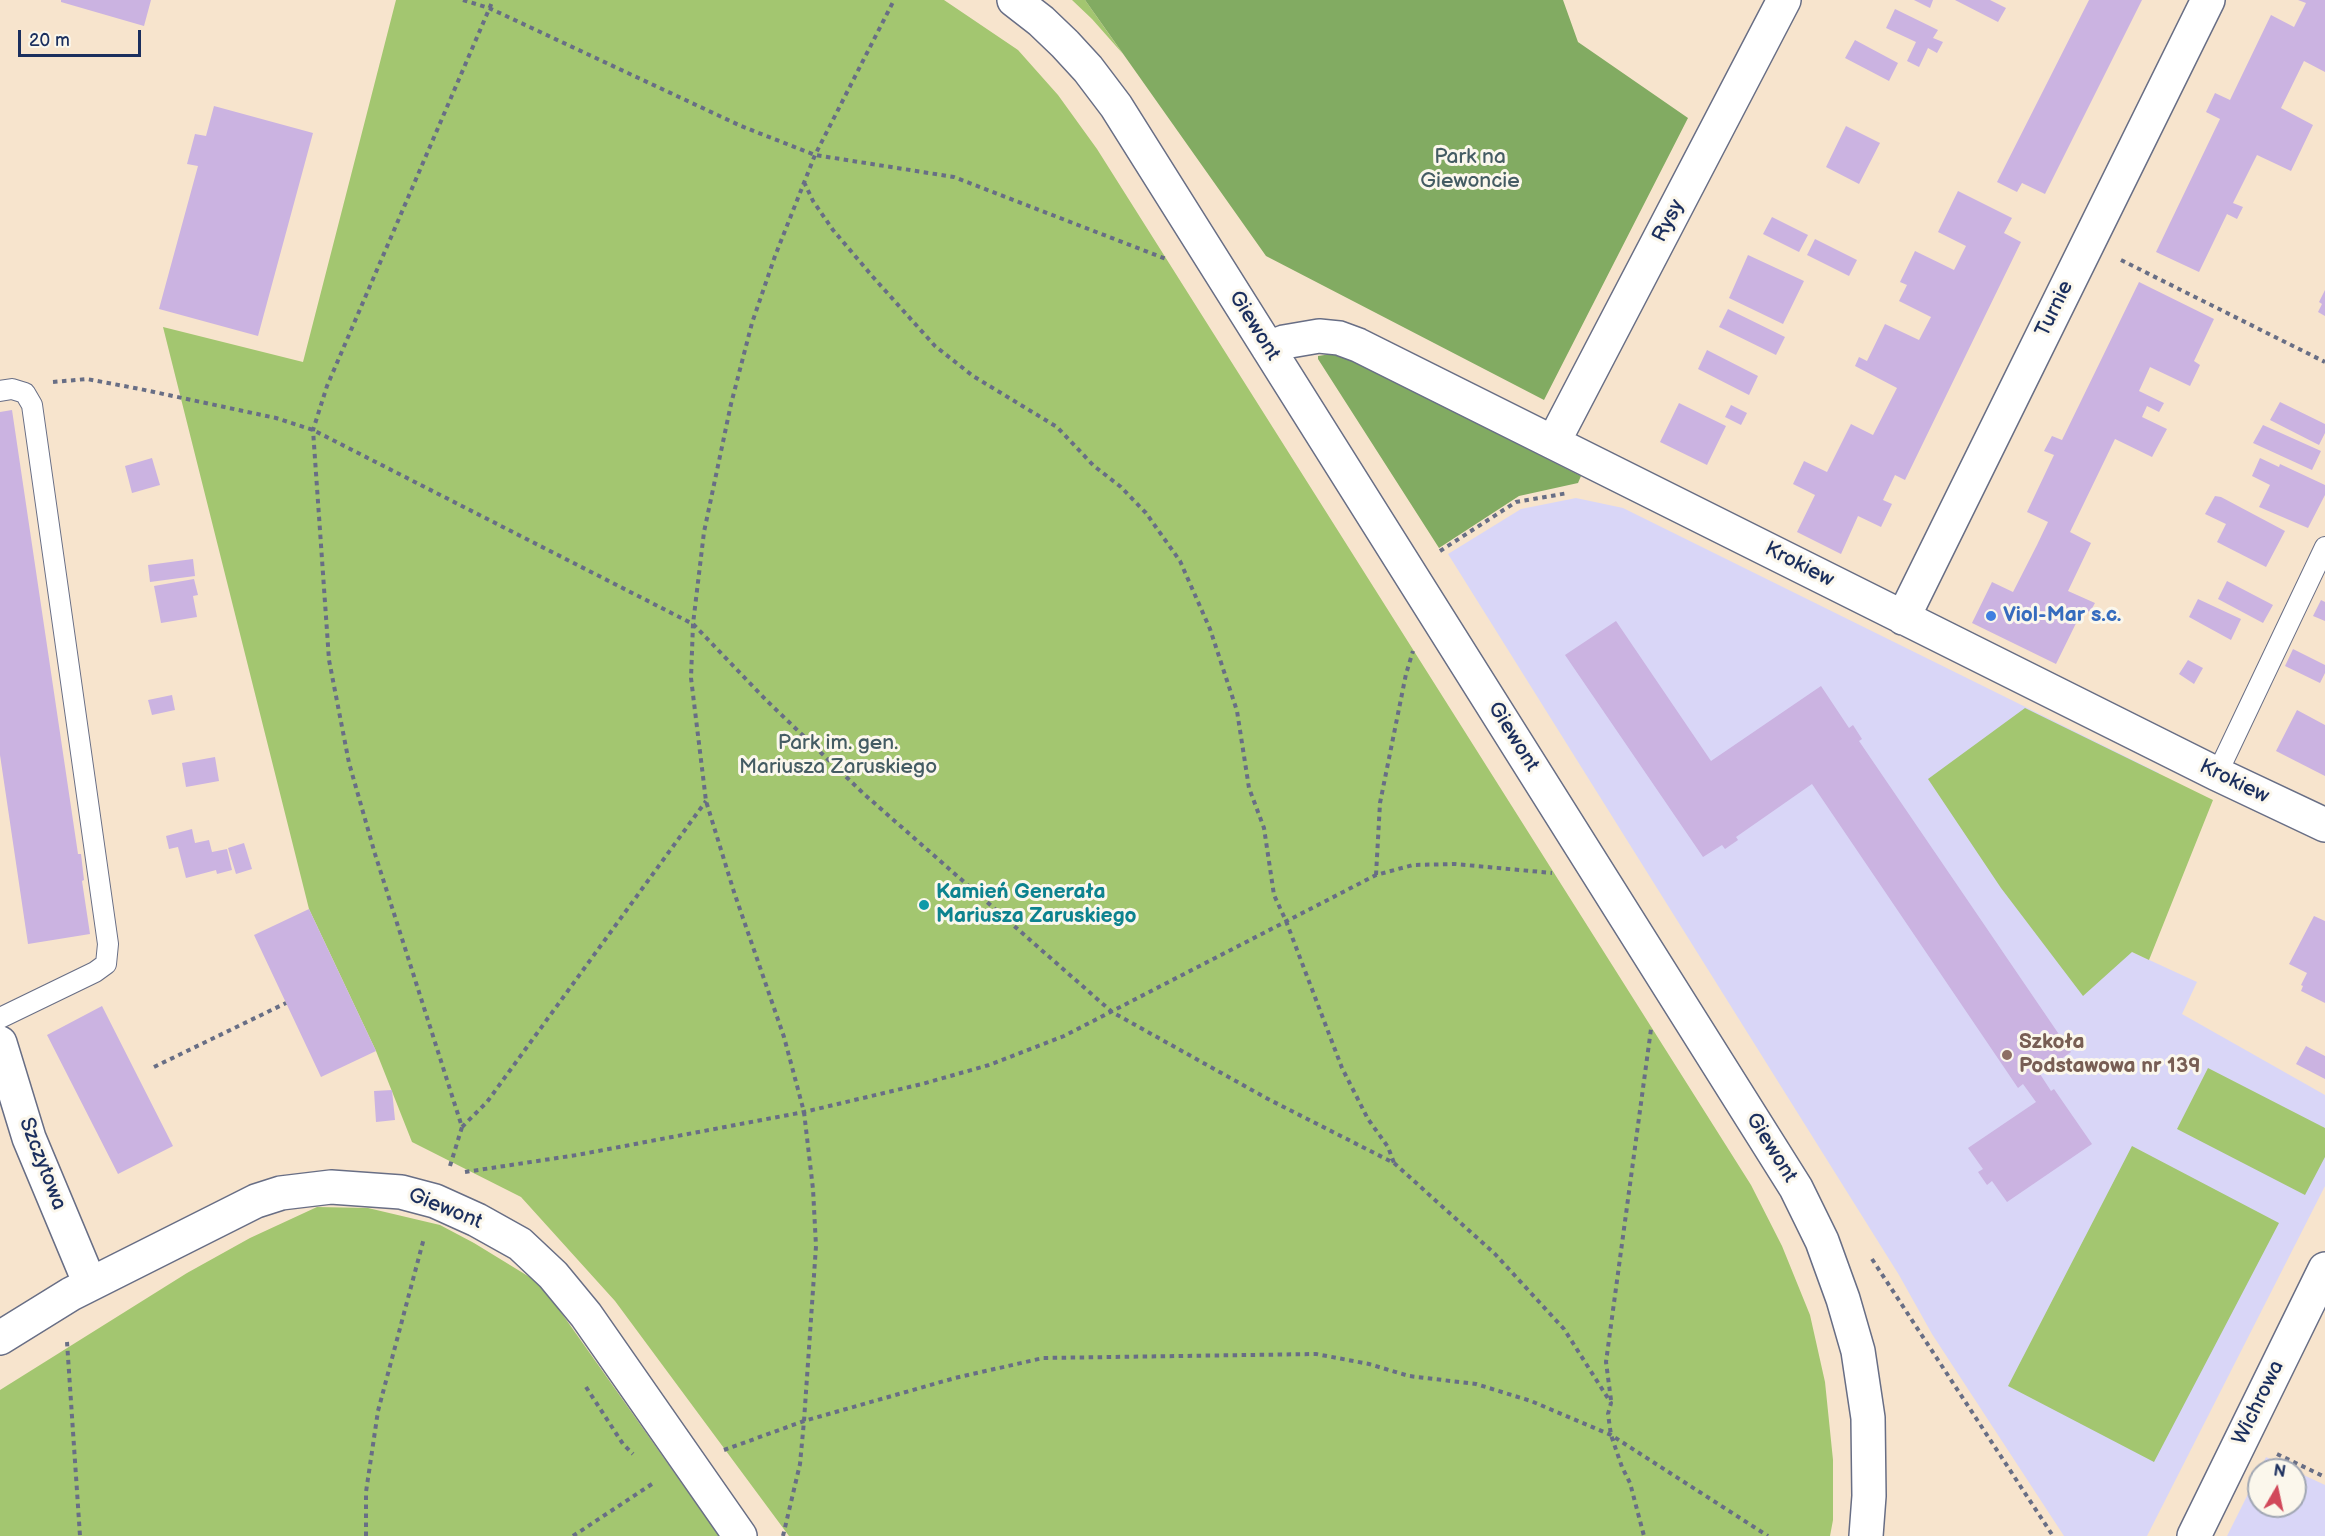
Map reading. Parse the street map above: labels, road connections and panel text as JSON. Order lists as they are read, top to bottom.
{
  "streets": {
    "street": [
      "Rysy",
      "Turnie",
      "Giewont",
      "Krokiew",
      "Szczytowa",
      "Wichrowa"
    ]
  },
  "crossings": [
    ["Rysy", "Krokiew"],
    ["Turnie", "Krokiew"],
    ["Giewont", "Krokiew"],
    ["Giewont", "Szczytowa"]
  ],
  "parks": ["Park na Giewoncie", "Park im. gen. Mariusza Zaruskiego"],
  "places": ["Viol-Mar s.c.", "Kamień Generała Mariusza Zaruskiego", "Szkoła Podstawowa nr 139"],
  "scale_bar": "20 m",
  "north": "top"
}
